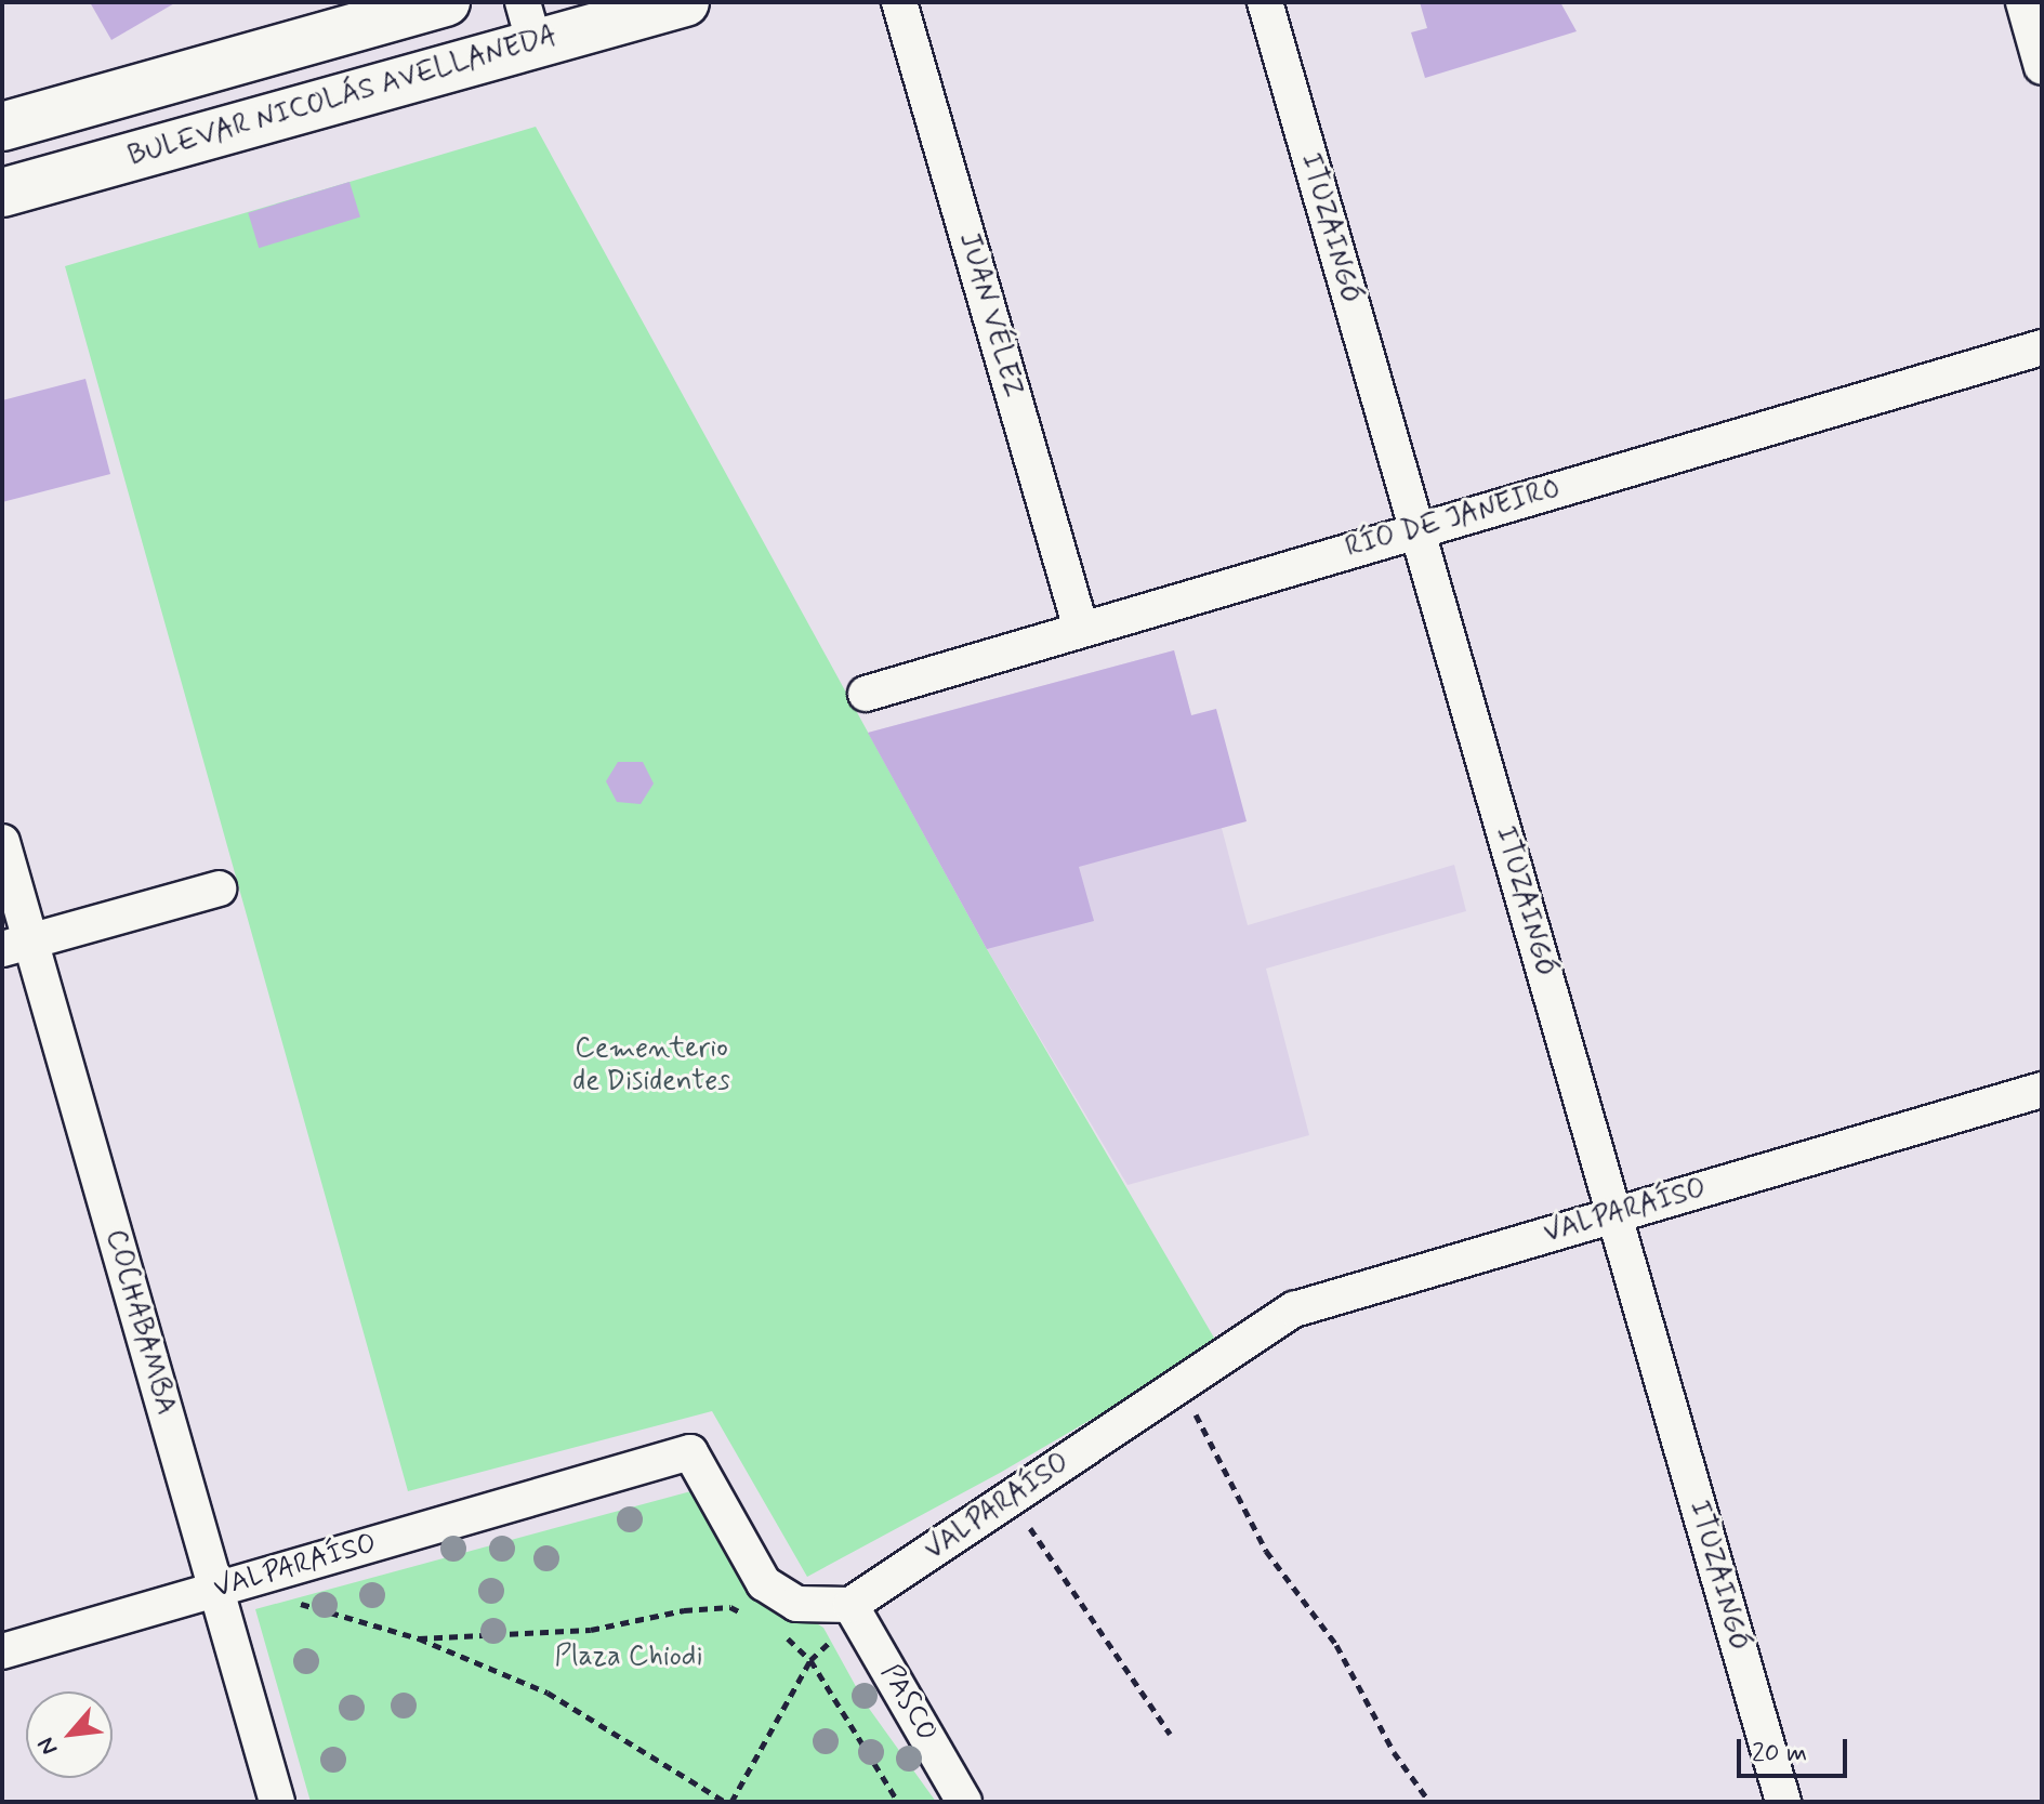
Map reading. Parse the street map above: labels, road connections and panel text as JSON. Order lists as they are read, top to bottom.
{
  "streets": {
    "main road": ["BULEVAR NICOLÁS AVELLANEDA"],
    "street": [
      "ITUZAINGÓ",
      "JUAN VÉLEZ",
      "RÍO DE JANEIRO",
      "VALPARAÍSO",
      "COCHABAMBA",
      "PASCO"
    ]
  },
  "crossings": [
    ["ITUZAINGÓ", "RÍO DE JANEIRO"],
    ["ITUZAINGÓ", "VALPARAÍSO"],
    ["JUAN VÉLEZ", "RÍO DE JANEIRO"],
    ["VALPARAÍSO", "COCHABAMBA"],
    ["VALPARAÍSO", "PASCO"]
  ],
  "parks": ["Cementerio de Disidentes", "Plaza Chiodi"],
  "scale_bar": "20 m",
  "north": "bottom left"
}
